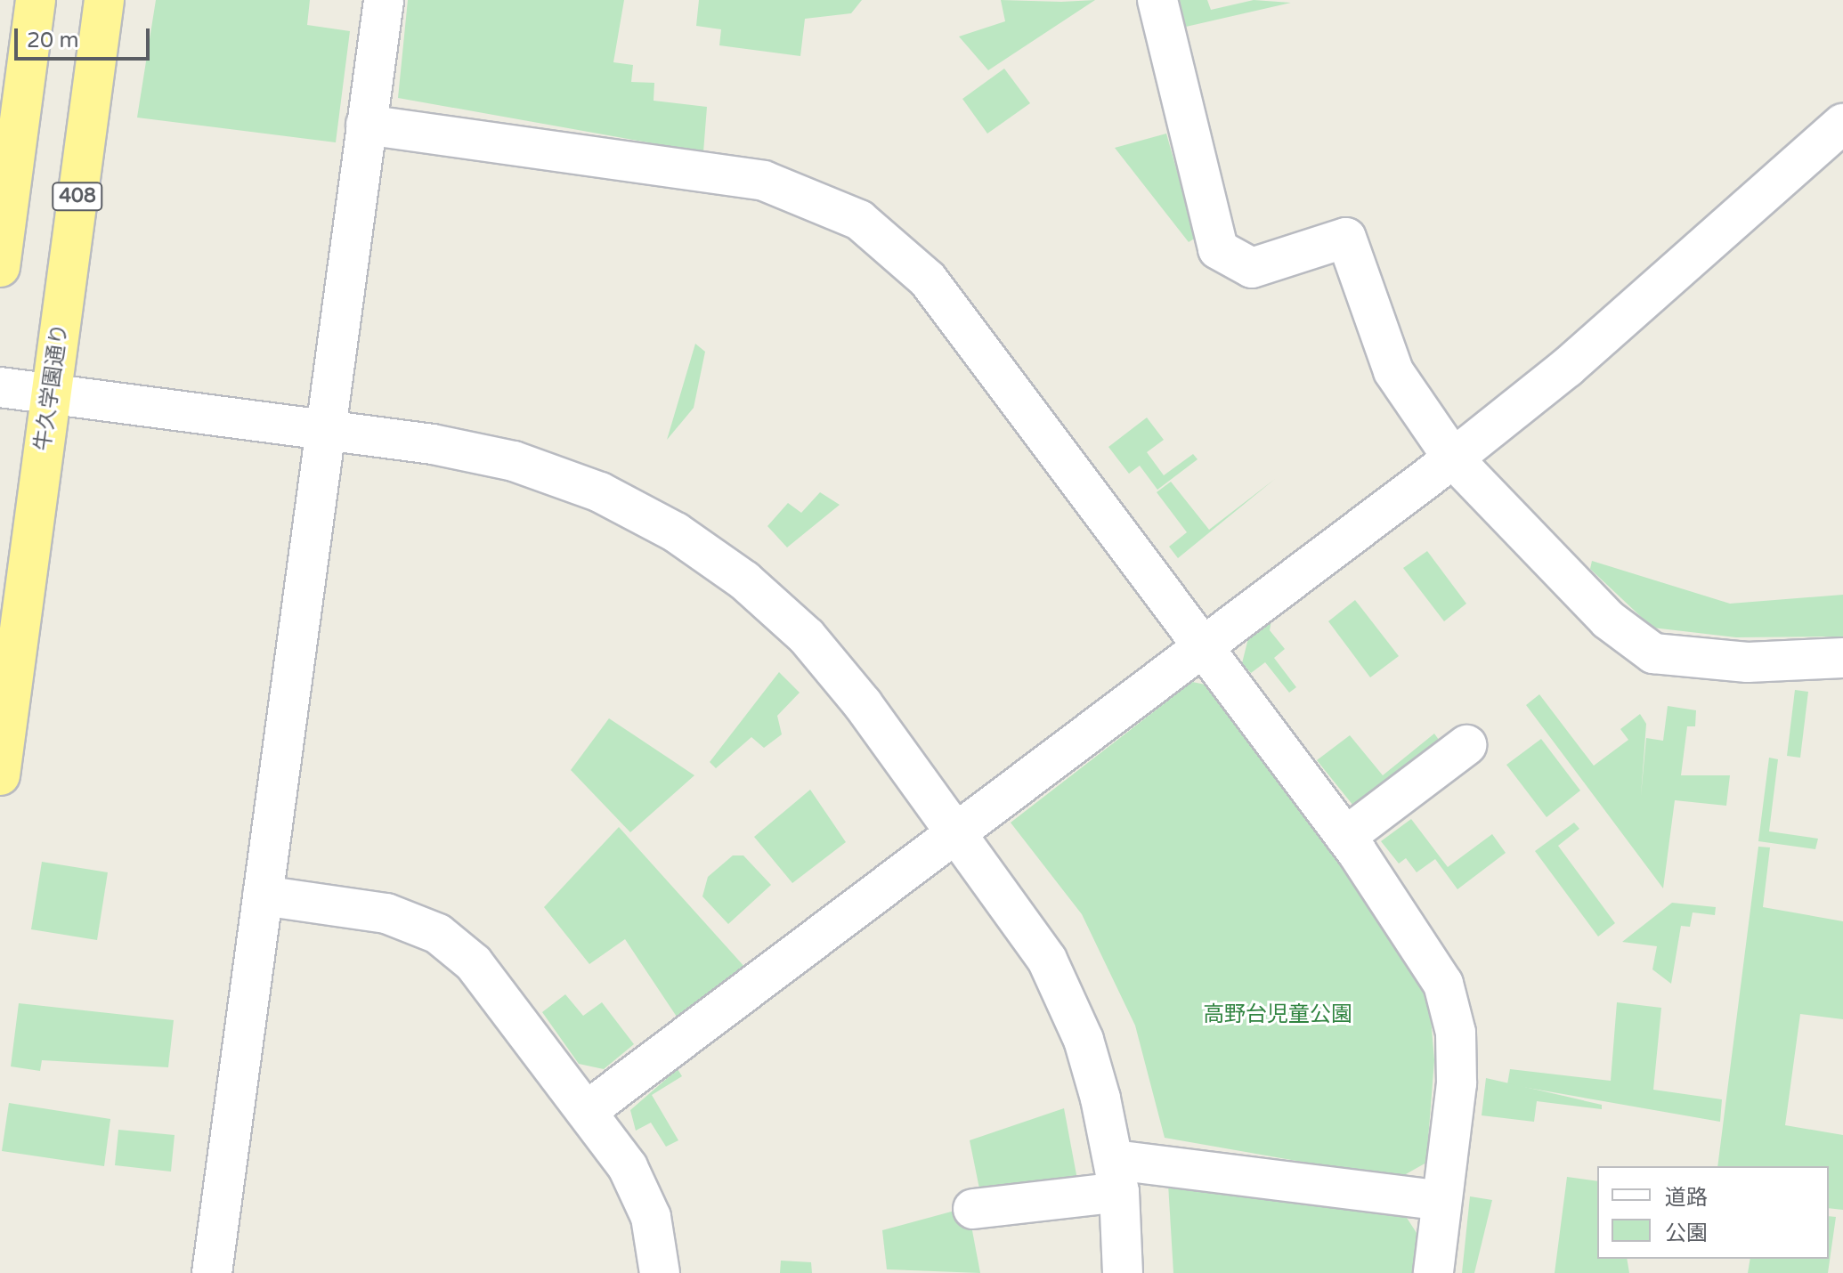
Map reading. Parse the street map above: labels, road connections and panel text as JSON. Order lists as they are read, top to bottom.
{
  "streets": {
    "highway": ["408", "牛久学園通り"]
  },
  "parks": ["高野台児童公園"],
  "legend": ["道路", "公園"],
  "scale_bar": "20 m"
}
